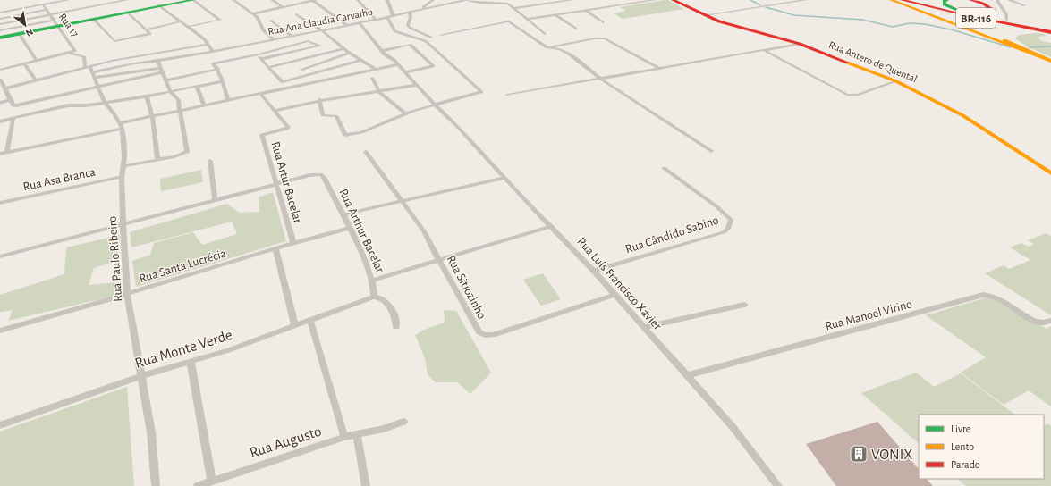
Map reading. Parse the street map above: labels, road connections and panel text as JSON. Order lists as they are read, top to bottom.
{
  "streets": {
    "main road": ["BR-116", "Rua Antero de Quental"],
    "street": [
      "Rua Ana Claudia Carvalho",
      "Rua 17",
      "Rua Asa Branca",
      "Rua Artur Bacelar",
      "Rua Arthur Bacelar",
      "Rua Cândido Sabino",
      "Rua Paulo Ribeiro",
      "Rua Santa Lucrécia",
      "Rua Luís Francisco Xavier",
      "Rua Sitiozinho",
      "Rua Manoel Virino",
      "Rua Monte Verde",
      "Rua Augusto"
    ]
  },
  "crossings": [
    ["Rua Ana Claudia Carvalho", "Rua Luís Francisco Xavier"],
    ["Rua Asa Branca", "Rua Paulo Ribeiro"],
    ["Rua Artur Bacelar", "Rua Arthur Bacelar"],
    ["Rua Artur Bacelar", "Rua Santa Lucrécia"],
    ["Rua Arthur Bacelar", "Rua Santa Lucrécia"],
    ["Rua Arthur Bacelar", "Rua Monte Verde"],
    ["Rua Cândido Sabino", "Rua Luís Francisco Xavier"],
    ["Rua Paulo Ribeiro", "Rua Santa Lucrécia"],
    ["Rua Paulo Ribeiro", "Rua Monte Verde"],
    ["Rua Luís Francisco Xavier", "Rua Sitiozinho"],
    ["Rua Luís Francisco Xavier", "Rua Manoel Virino"]
  ],
  "places": {
    "building": ["VONIX"]
  },
  "legend": ["Livre", "Lento", "Parado"],
  "north": "bottom right"
}
